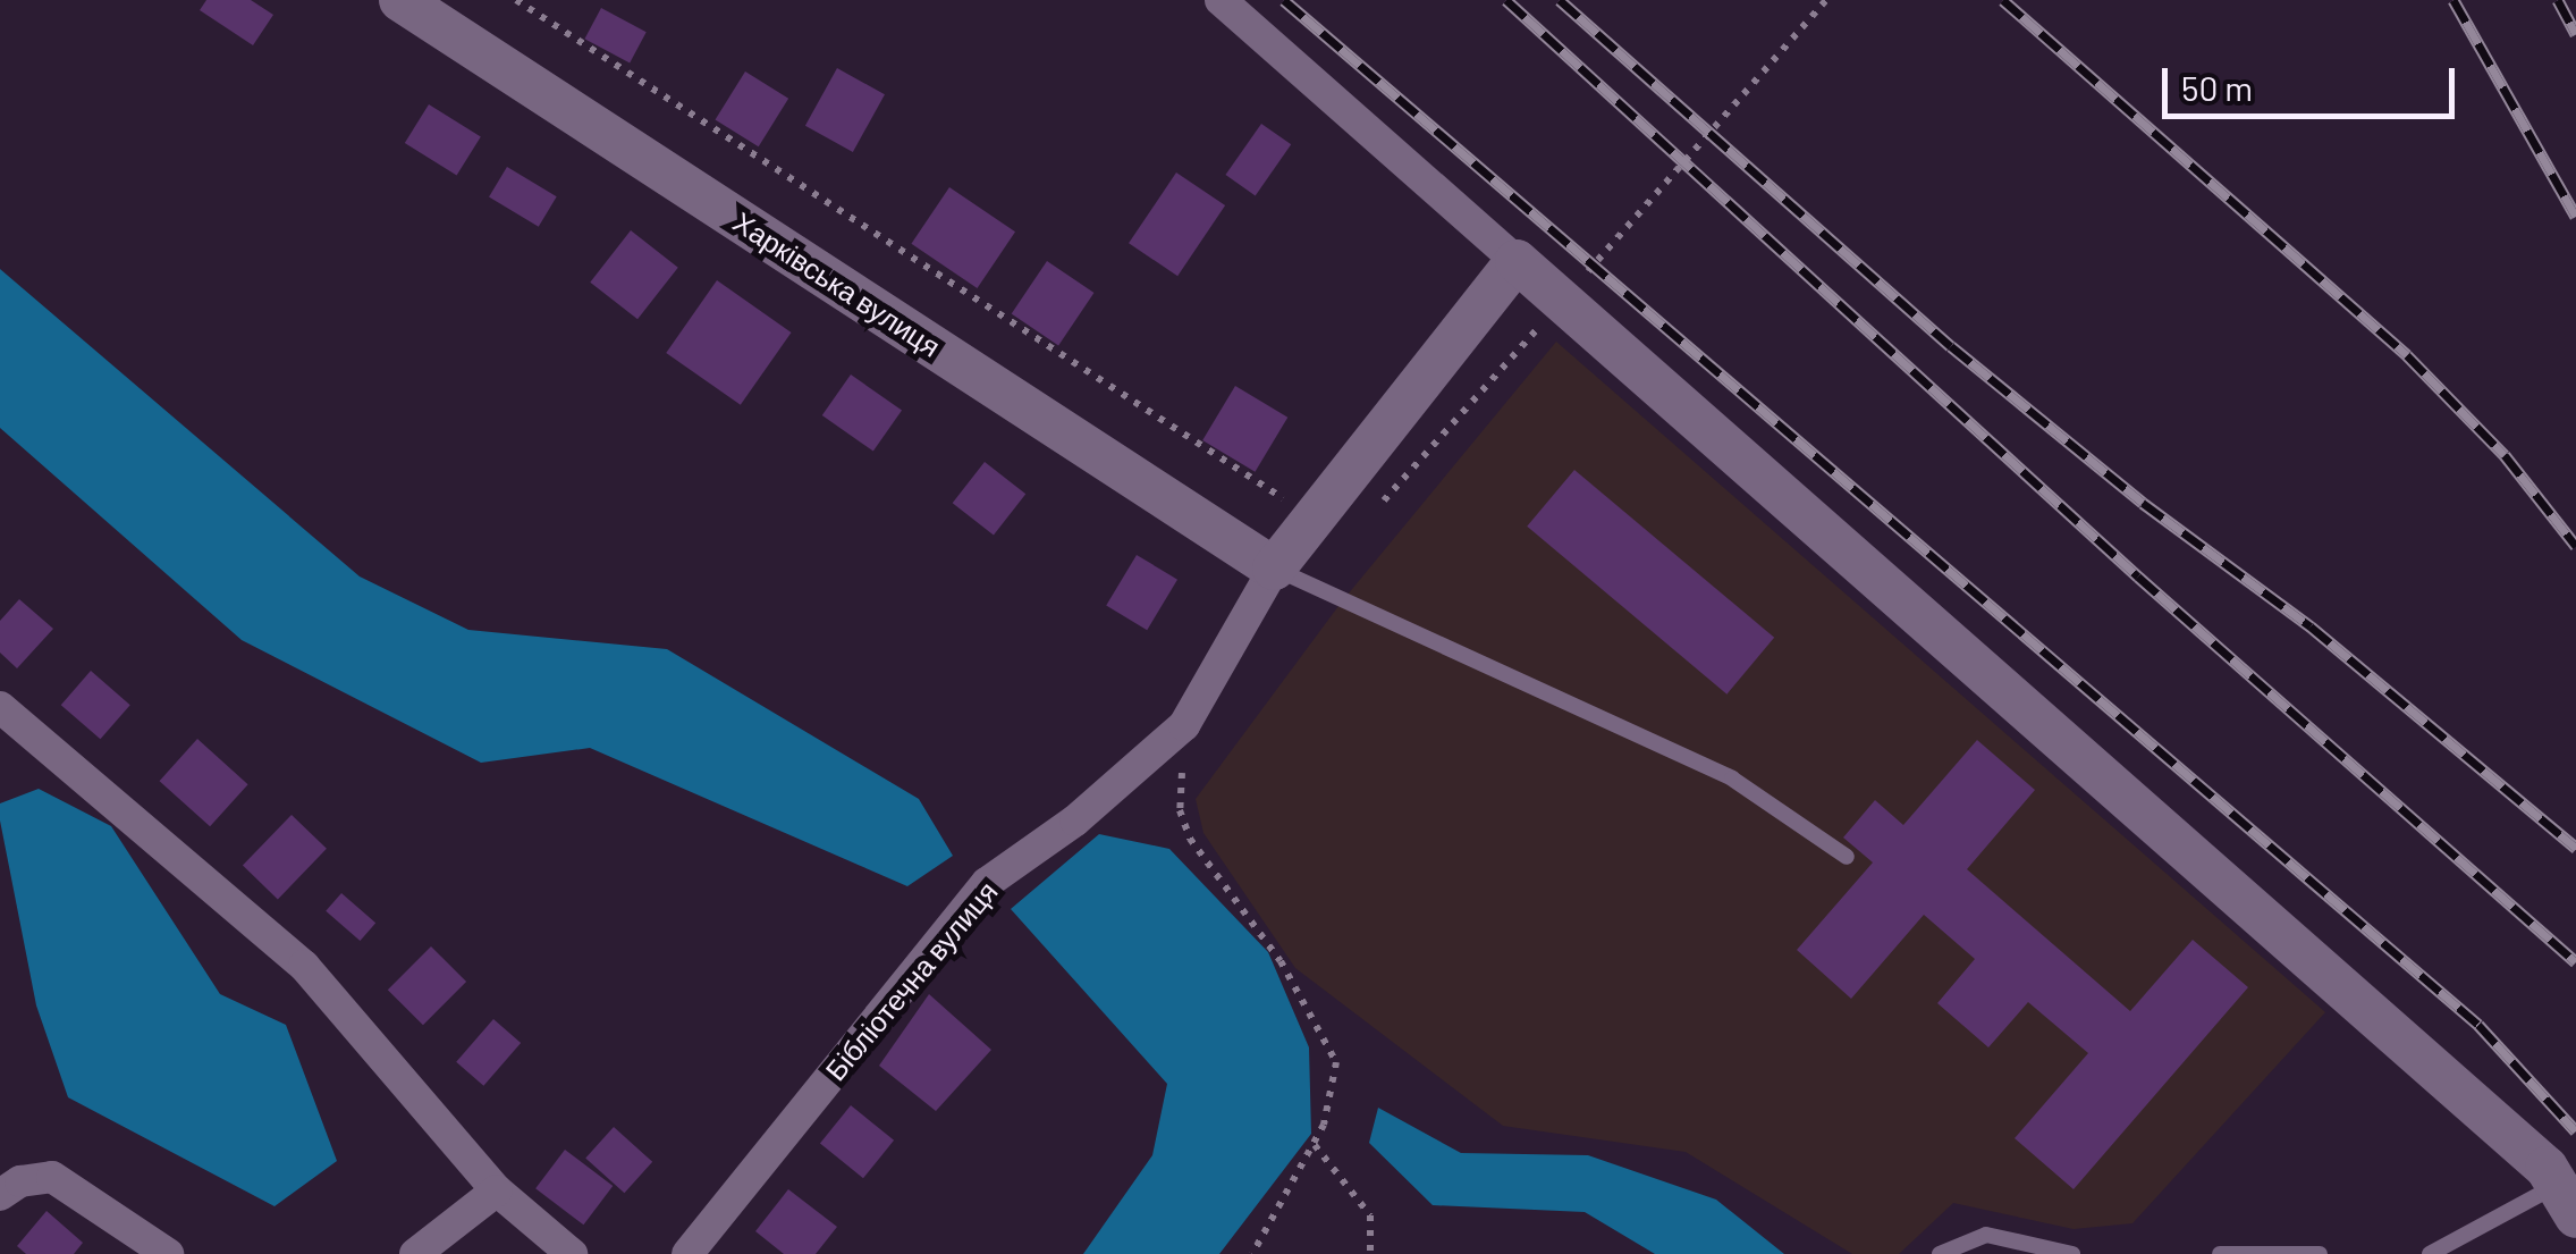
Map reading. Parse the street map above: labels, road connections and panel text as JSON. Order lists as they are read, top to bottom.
{
  "streets": {
    "street": ["Харківська вулиця", "Бібліотечна вулиця"]
  },
  "crossings": [
    ["Харківська вулиця", "Бібліотечна вулиця"]
  ],
  "scale_bar": "50 m"
}
